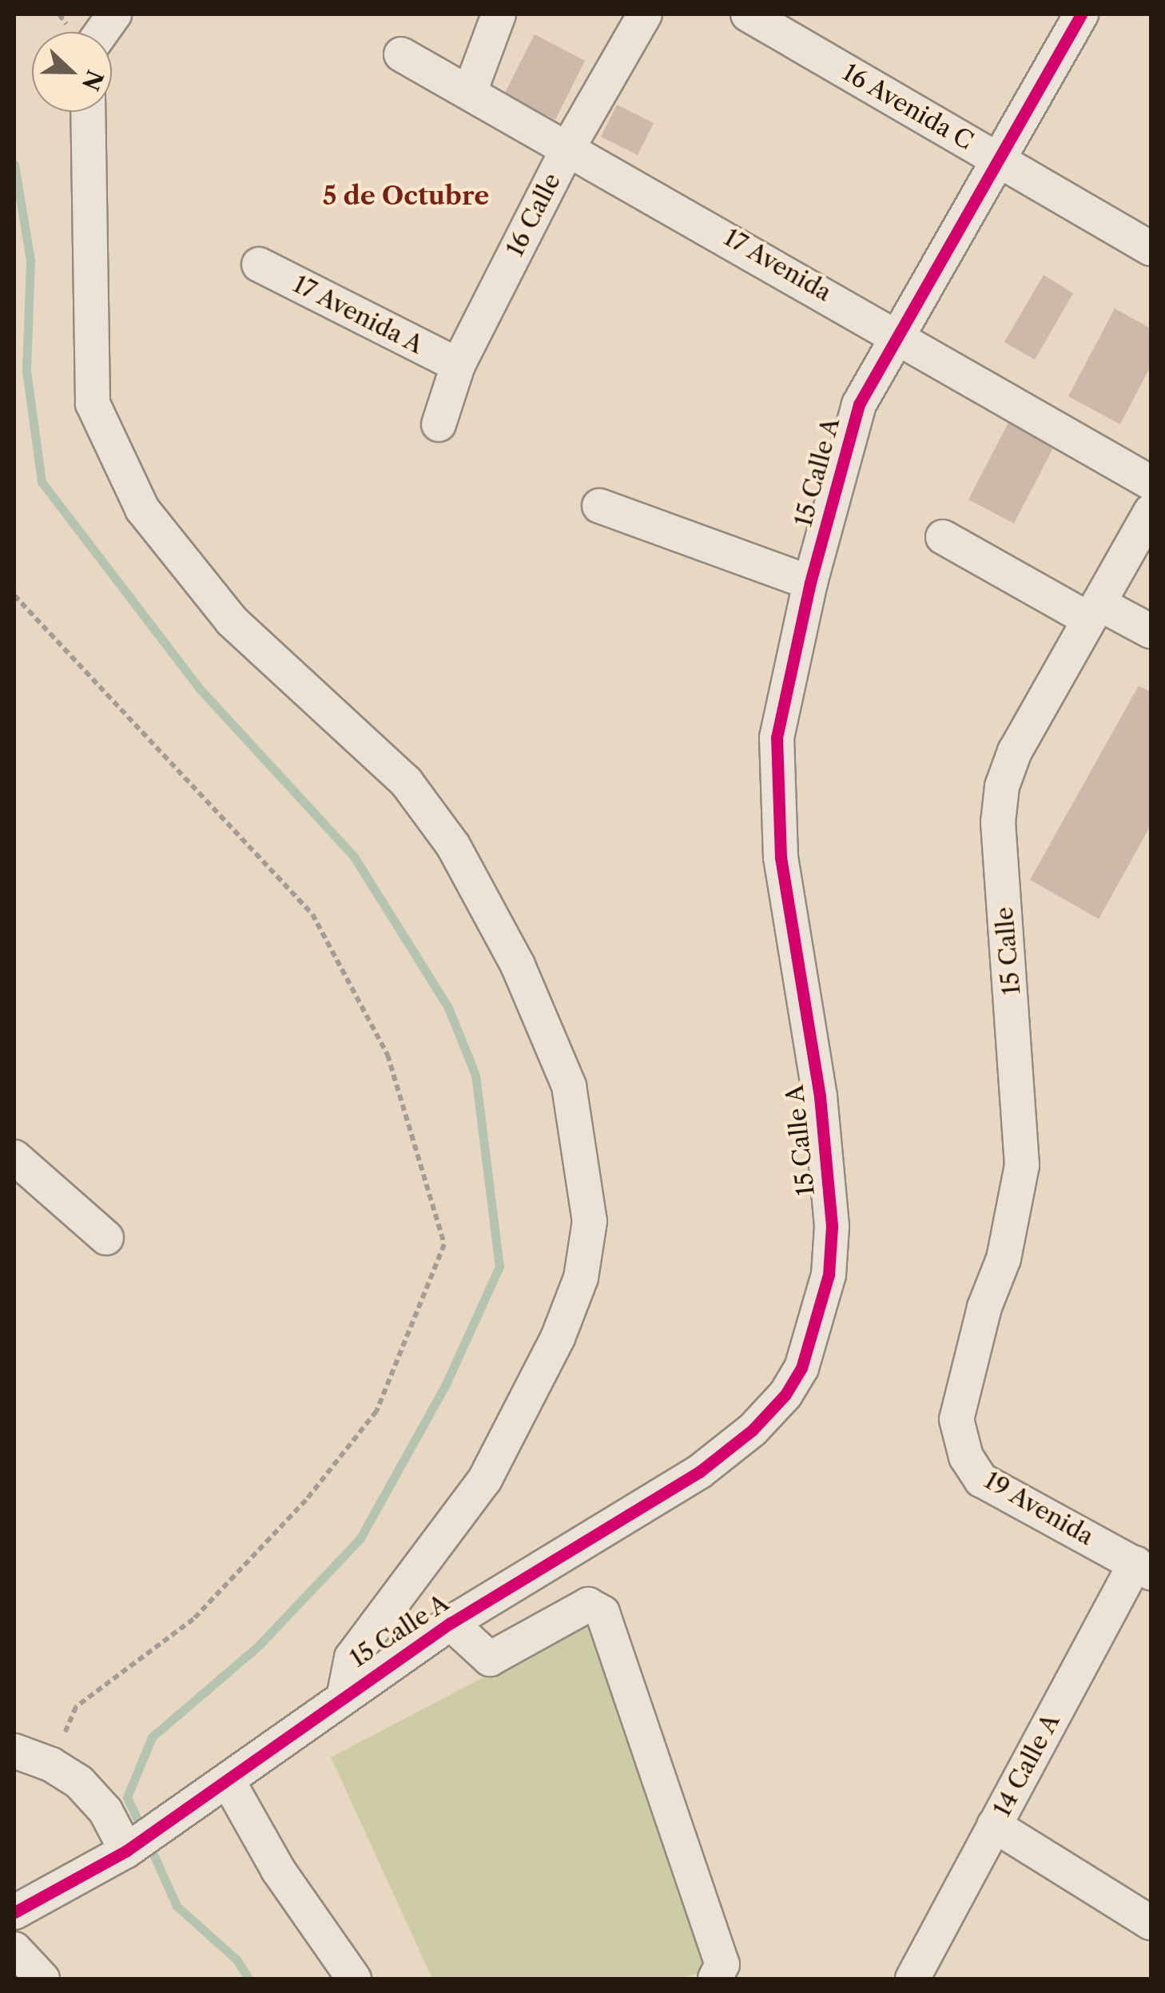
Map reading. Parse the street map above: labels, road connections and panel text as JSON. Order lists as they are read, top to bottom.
{
  "streets": {
    "street": [
      "16 Avenida C",
      "16 Calle",
      "17 Avenida",
      "17 Avenida A",
      "15 Calle A",
      "15 Calle",
      "19 Avenida",
      "14 Calle A"
    ]
  },
  "crossings": [
    ["16 Avenida C", "15 Calle A"],
    ["16 Calle", "17 Avenida"],
    ["16 Calle", "17 Avenida A"],
    ["17 Avenida", "15 Calle A"],
    ["15 Calle", "19 Avenida"],
    ["19 Avenida", "14 Calle A"]
  ],
  "districts": ["5 de Octubre"],
  "north": "right"
}
